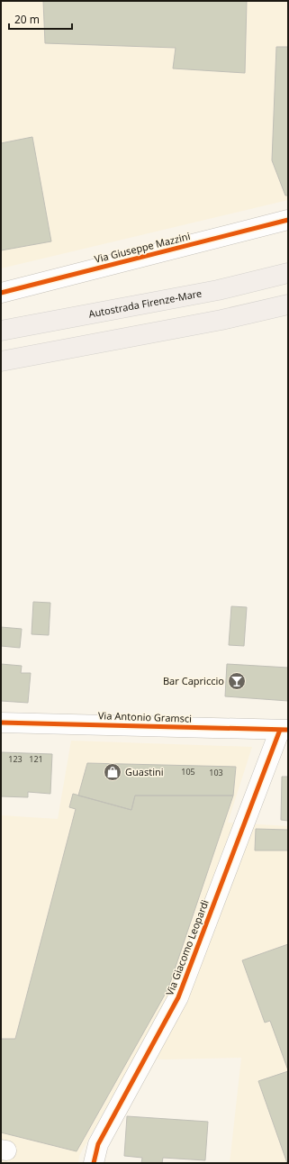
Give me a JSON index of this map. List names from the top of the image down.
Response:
{
  "streets": {
    "highway": ["Autostrada Firenze-Mare"],
    "street": ["Via Giuseppe Mazzini", "Via Antonio Gramsci", "Via Giacomo Leopardi"]
  },
  "crossings": [
    ["Via Antonio Gramsci", "Via Giacomo Leopardi"]
  ],
  "places": {
    "bar": ["Bar Capriccio"],
    "shop": ["Guastini"]
  },
  "house_numbers": [
    "123",
    "121",
    "105",
    "103"
  ],
  "scale_bar": "20 m"
}
